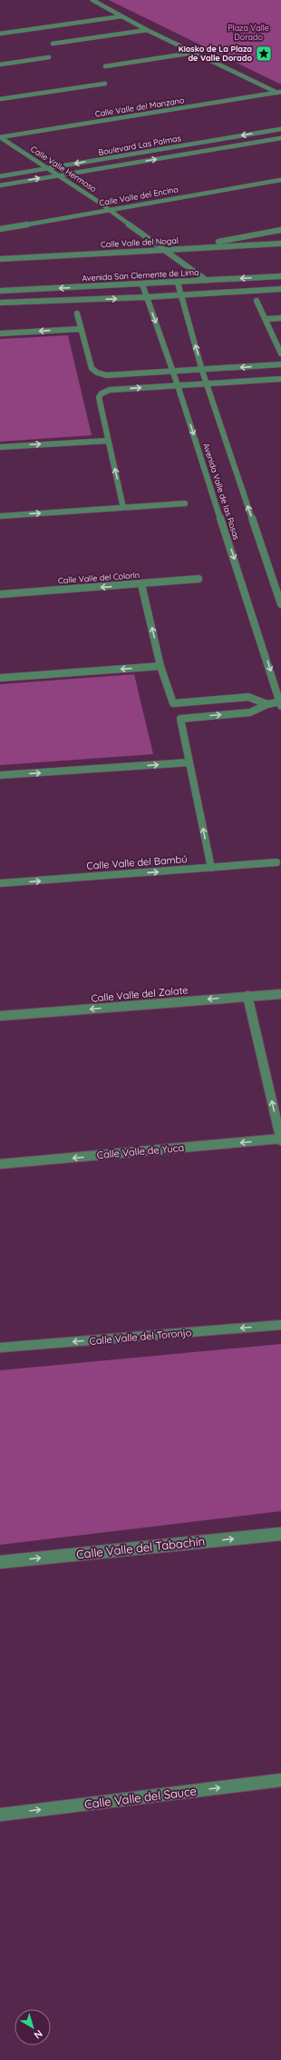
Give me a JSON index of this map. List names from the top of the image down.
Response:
{
  "streets": {
    "street": [
      "Calle Valle del Manzano",
      "Boulevard Las Palmas",
      "Calle Valle Hermoso",
      "Calle Valle del Encino",
      "Calle Valle del Nogal",
      "Avenida San Clemente de Lima",
      "Avenida Valle de las Rosas",
      "Calle Valle del Colorín",
      "Calle Valle del Bambú",
      "Calle Valle del Zalate",
      "Calle Valle de Yuca",
      "Calle Valle del Toronjo",
      "Calle Valle del Tabachín",
      "Calle Valle del Sauce"
    ]
  },
  "crossings": [
    ["Calle Valle del Manzano", "Calle Valle Hermoso"],
    ["Boulevard Las Palmas", "Calle Valle Hermoso"],
    ["Calle Valle Hermoso", "Calle Valle del Encino"],
    ["Calle Valle Hermoso", "Calle Valle del Nogal"],
    ["Calle Valle Hermoso", "Avenida San Clemente de Lima"],
    ["Avenida San Clemente de Lima", "Avenida Valle de las Rosas"]
  ],
  "one_way": [
    "Calle Valle del Bambú",
    "Calle Valle del Zalate",
    "Calle Valle de Yuca",
    "Calle Valle del Toronjo",
    "Calle Valle del Tabachín",
    "Calle Valle del Sauce"
  ],
  "parks": ["Plaza Valle Dorado"],
  "places": {
    "place": ["Kiosko de La Plaza de Valle Dorado"]
  },
  "north": "bottom right"
}
